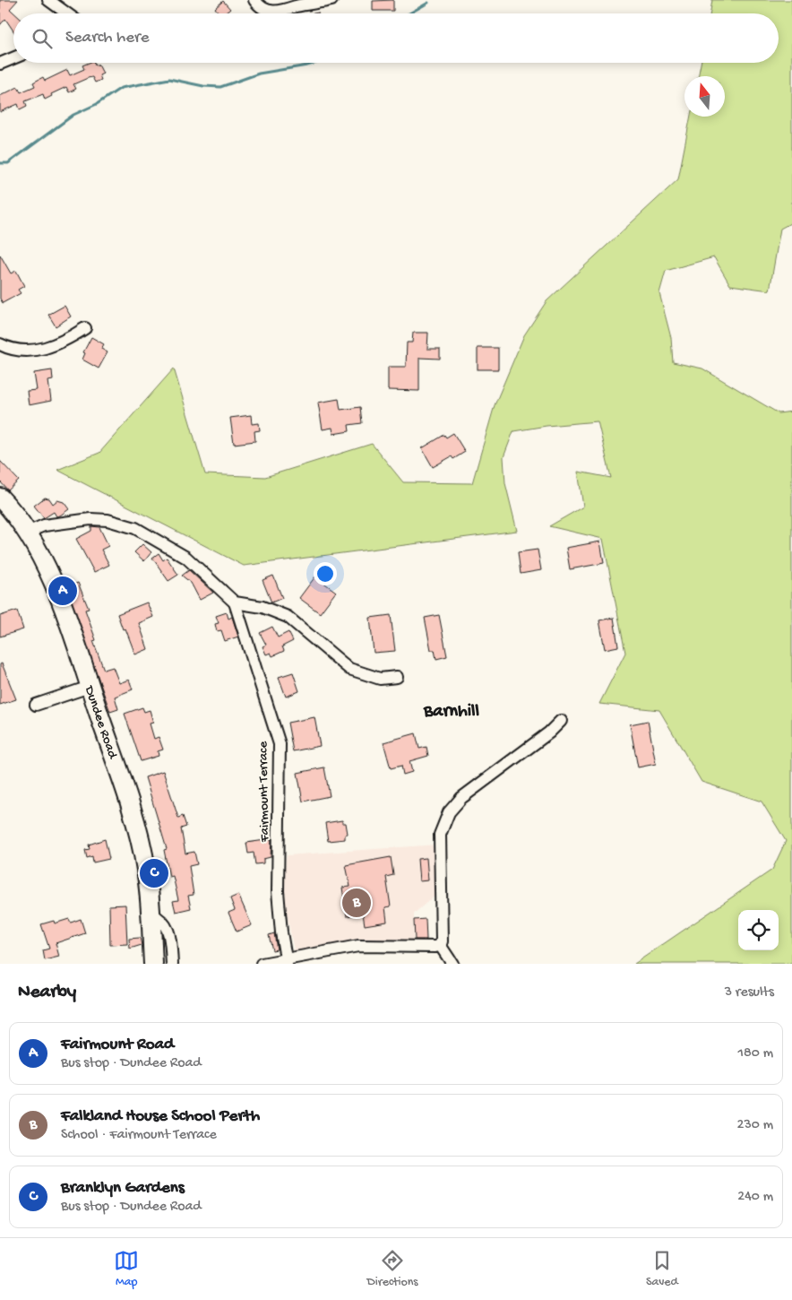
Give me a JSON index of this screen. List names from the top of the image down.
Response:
{
  "streets": {
    "main road": ["Dundee Road"],
    "street": ["Fairmount Terrace"]
  },
  "districts": ["Barnhill"],
  "north": "top",
  "page": {
    "search": "Search here",
    "pins": ["A", "C", "B"],
    "heading": ["Nearby", "3 results"],
    "list": [
      {
        "mark": "A",
        "name": "Fairmount Road",
        "note": "Bus stop · Dundee Road",
        "value": "180 m"
      },
      {
        "mark": "B",
        "name": "Falkland House School Perth",
        "note": "School · Fairmount Terrace",
        "value": "230 m"
      },
      {
        "mark": "C",
        "name": "Branklyn Gardens",
        "note": "Bus stop · Dundee Road",
        "value": "240 m"
      }
    ],
    "nav": ["Map", "Directions", "Saved"]
  }
}
